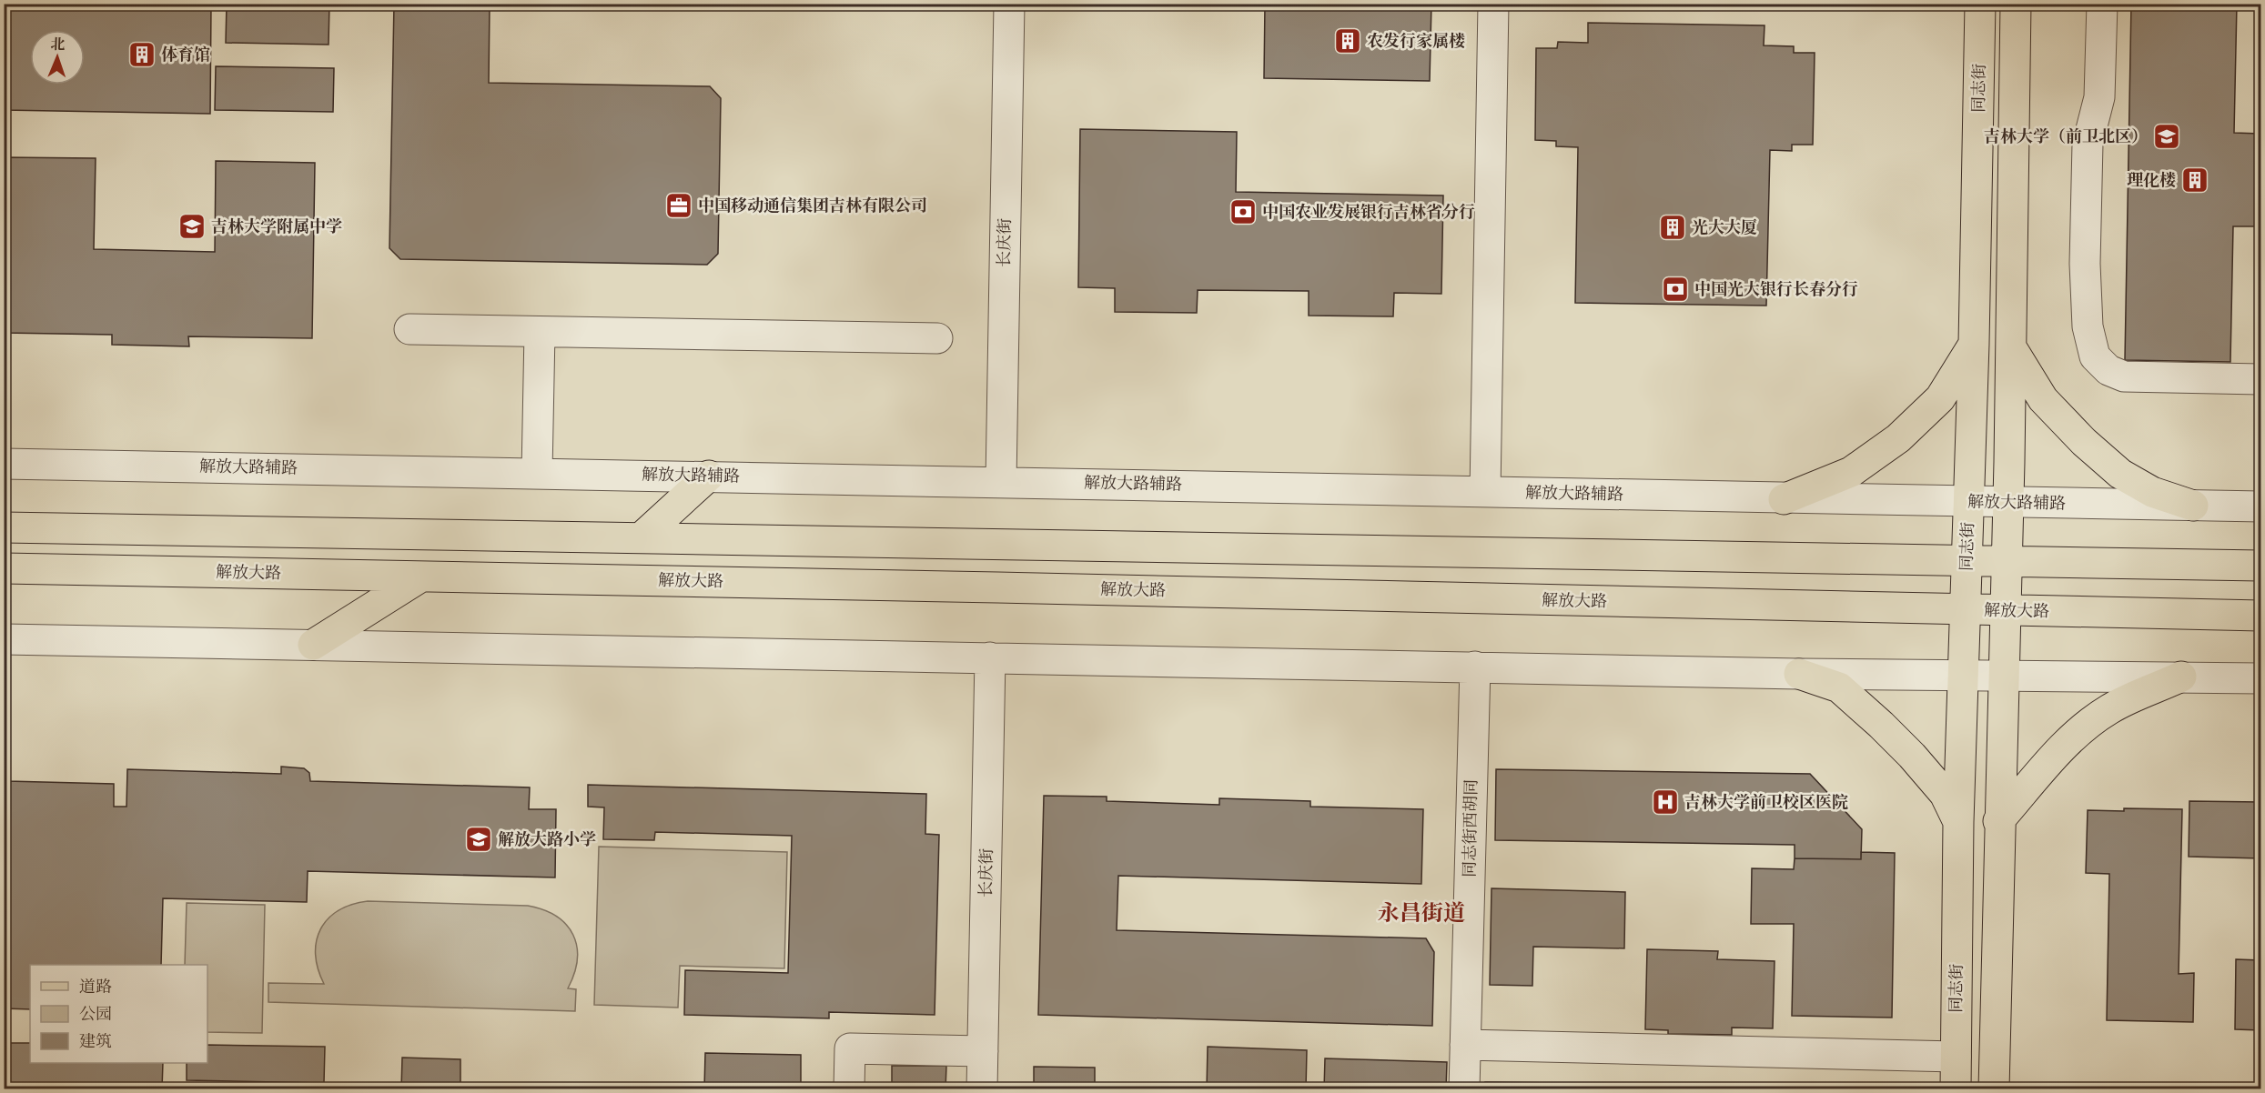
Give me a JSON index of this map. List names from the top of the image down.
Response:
{
  "streets": {
    "main road": ["同志街", "解放大路"],
    "street": ["长庆街", "解放大路辅路", "同志街西胡同"]
  },
  "crossings": [
    ["同志街", "解放大路辅路"],
    ["同志街", "解放大路"],
    ["长庆街", "解放大路辅路"]
  ],
  "districts": ["永昌街道"],
  "places": {
    "building": [
      "农发行家属楼",
      "体育馆",
      "理化楼",
      "光大大厦"
    ],
    "school or university": ["吉林大学（前卫北区）", "吉林大学附属中学", "解放大路小学"],
    "office": ["中国移动通信集团吉林有限公司"],
    "bank": ["中国农业发展银行吉林省分行", "中国光大银行长春分行"],
    "hospital": ["吉林大学前卫校区医院"]
  },
  "legend": ["道路", "公园", "建筑"],
  "north": "top"
}
